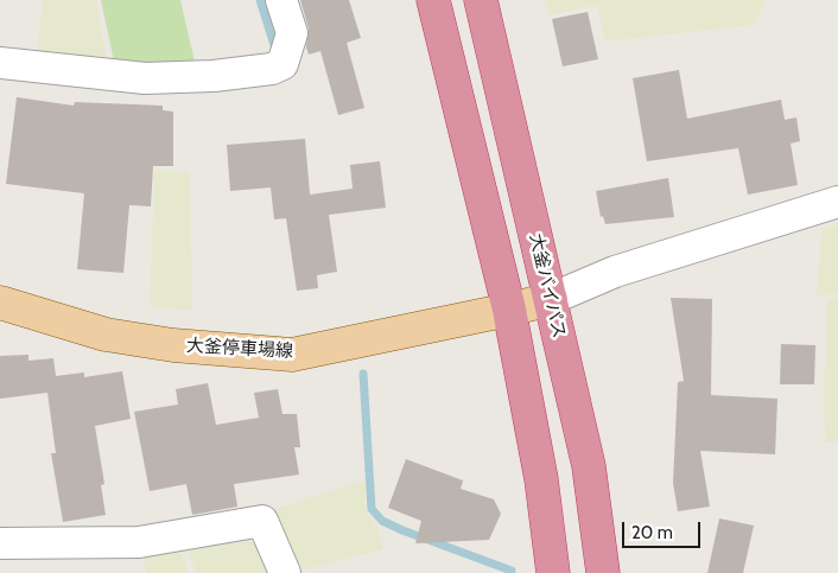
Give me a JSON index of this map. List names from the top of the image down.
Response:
{
  "streets": {
    "highway": ["大釜バイパス"],
    "main road": ["大釜停車場線"]
  },
  "crossings": [
    ["大釜バイパス", "大釜停車場線"]
  ],
  "scale_bar": "20 m"
}
